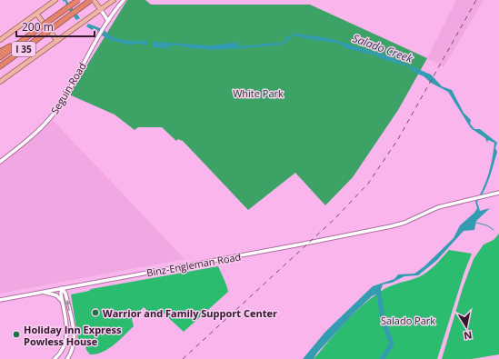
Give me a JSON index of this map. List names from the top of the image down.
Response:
{
  "streets": {
    "highway": ["I 35"],
    "street": ["Seguin Road", "Binz-Engleman Road"]
  },
  "water": ["Salado Creek"],
  "parks": ["White Park", "Salado Park"],
  "places": ["Warrior and Family Support Center", "Holiday Inn Express Powless House"],
  "scale_bar": "200 m",
  "north": "bottom"
}
